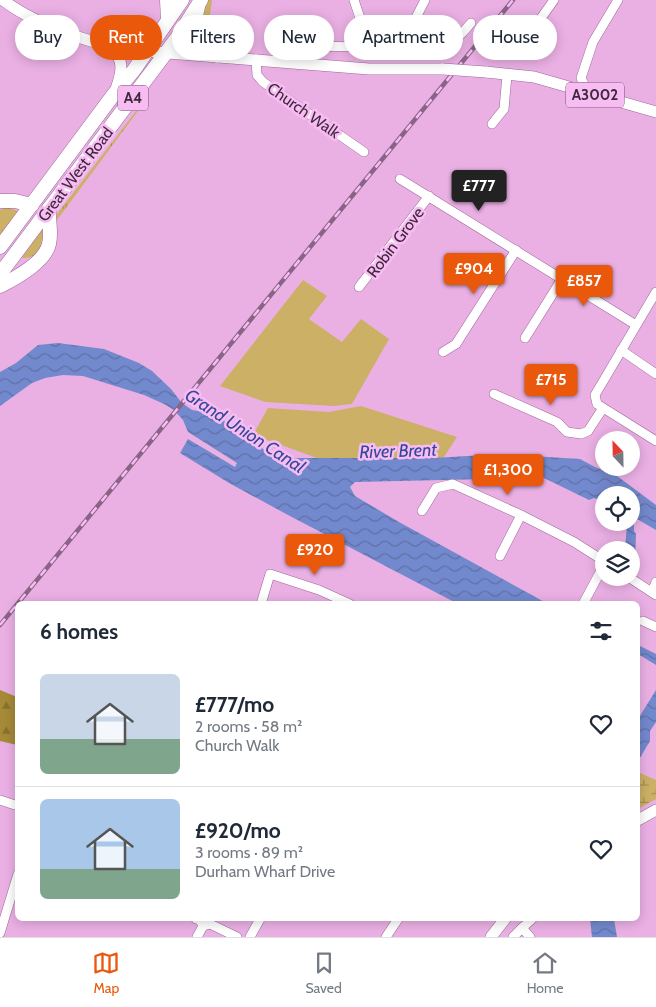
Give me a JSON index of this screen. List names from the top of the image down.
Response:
{
  "streets": {
    "highway": ["A4", "Great West Road"],
    "main road": ["A3002"],
    "street": ["Church Walk", "Robin Grove"]
  },
  "crossings": [
    ["A3002", "Church Walk"],
    ["A3002", "Great West Road"]
  ],
  "water": ["Grand Union Canal", "River Brent"],
  "north": "top",
  "page": {
    "chip": [
      "Buy",
      "Rent",
      "Filters",
      "New",
      "Apartment",
      "House"
    ],
    "price": [
      "£777",
      "£904",
      "£857",
      "£715",
      "£1,300",
      "£920"
    ],
    "heading": "6 homes",
    "list": [
      {
        "name": "£777/mo",
        "note": "2 rooms · 58 m² · Church Walk"
      },
      {
        "name": "£920/mo",
        "note": "3 rooms · 89 m² · Durham Wharf Drive"
      }
    ],
    "tabs": ["Map", "Saved", "Home"]
  }
}
